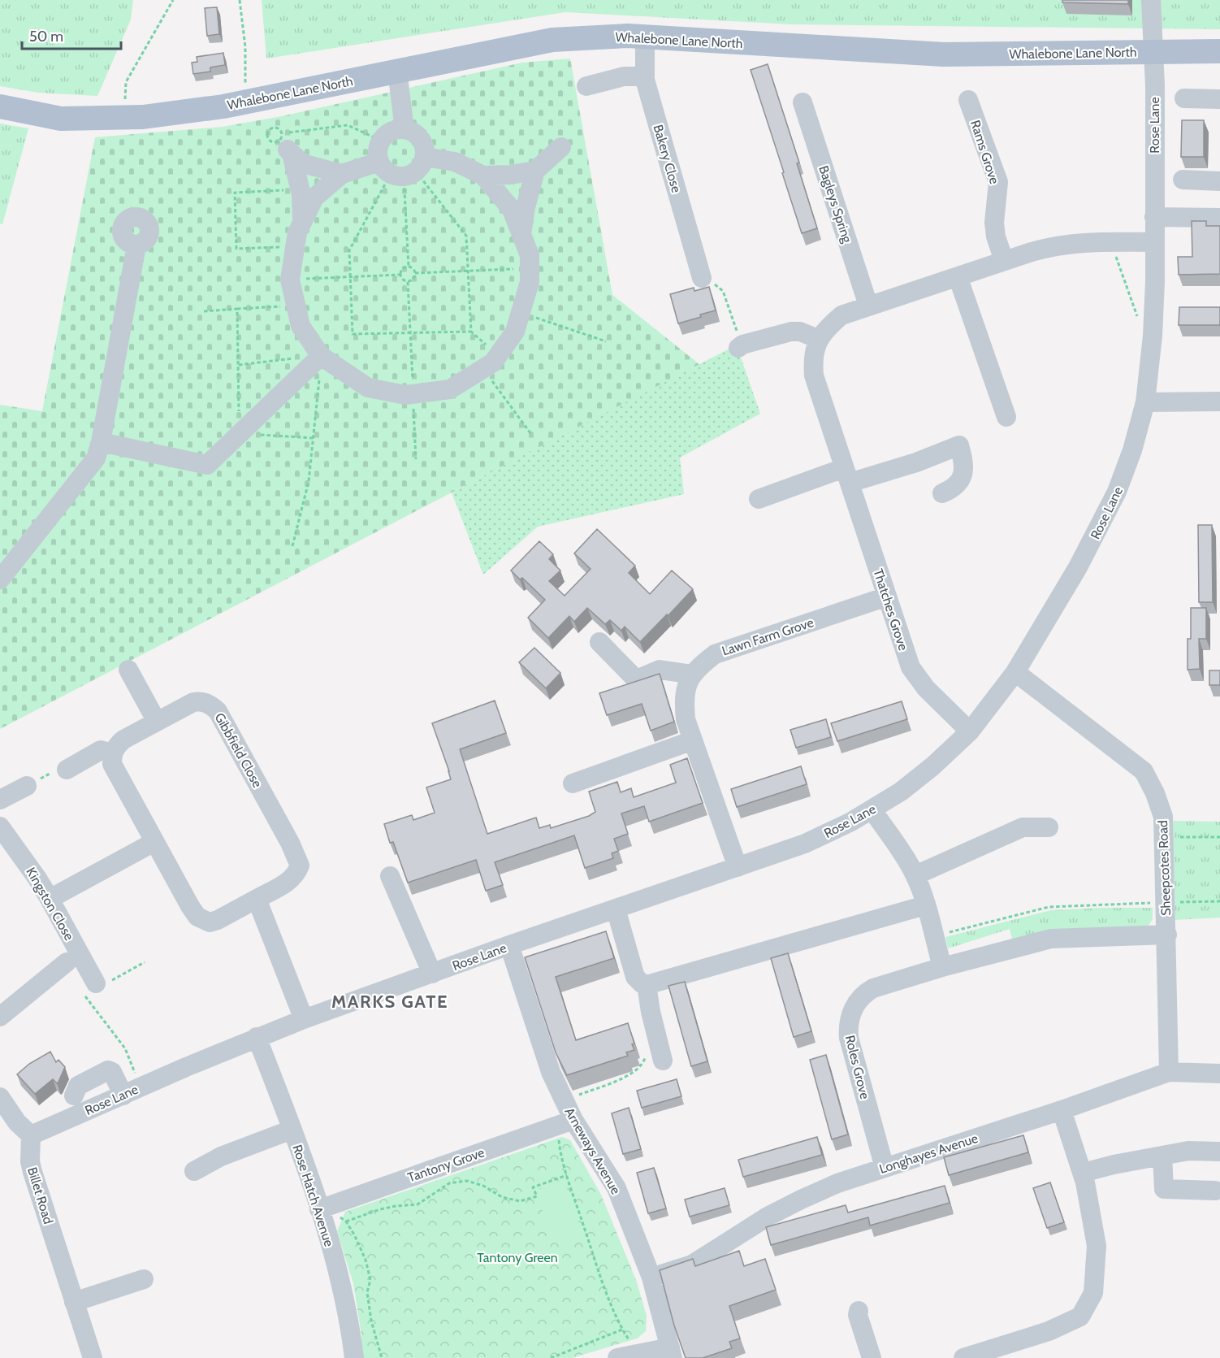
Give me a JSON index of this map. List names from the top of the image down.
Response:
{
  "streets": {
    "main road": ["Whalebone Lane North"],
    "street": [
      "Rose Lane",
      "Rams Grove",
      "Bakery Close",
      "Bagleys Spring",
      "Thatches Grove",
      "Lawn Farm Grove",
      "Gibbfield Close",
      "Sheepcotes Road",
      "Kingston Close",
      "Roles Grove",
      "Arneways Avenue",
      "Longhayes Avenue",
      "Tantony Grove",
      "Billet Road",
      "Rose Hatch Avenue"
    ]
  },
  "crossings": [
    ["Whalebone Lane North", "Rose Lane"],
    ["Whalebone Lane North", "Bakery Close"],
    ["Rose Lane", "Thatches Grove"],
    ["Rose Lane", "Lawn Farm Grove"],
    ["Rose Lane", "Sheepcotes Road"],
    ["Rose Lane", "Arneways Avenue"],
    ["Rose Lane", "Billet Road"],
    ["Rose Lane", "Rose Hatch Avenue"],
    ["Thatches Grove", "Lawn Farm Grove"],
    ["Sheepcotes Road", "Roles Grove"],
    ["Sheepcotes Road", "Longhayes Avenue"],
    ["Roles Grove", "Longhayes Avenue"],
    ["Arneways Avenue", "Longhayes Avenue"],
    ["Arneways Avenue", "Tantony Grove"],
    ["Tantony Grove", "Rose Hatch Avenue"]
  ],
  "districts": ["MARKS GATE"],
  "parks": ["Tantony Green"],
  "scale_bar": "50 m"
}
